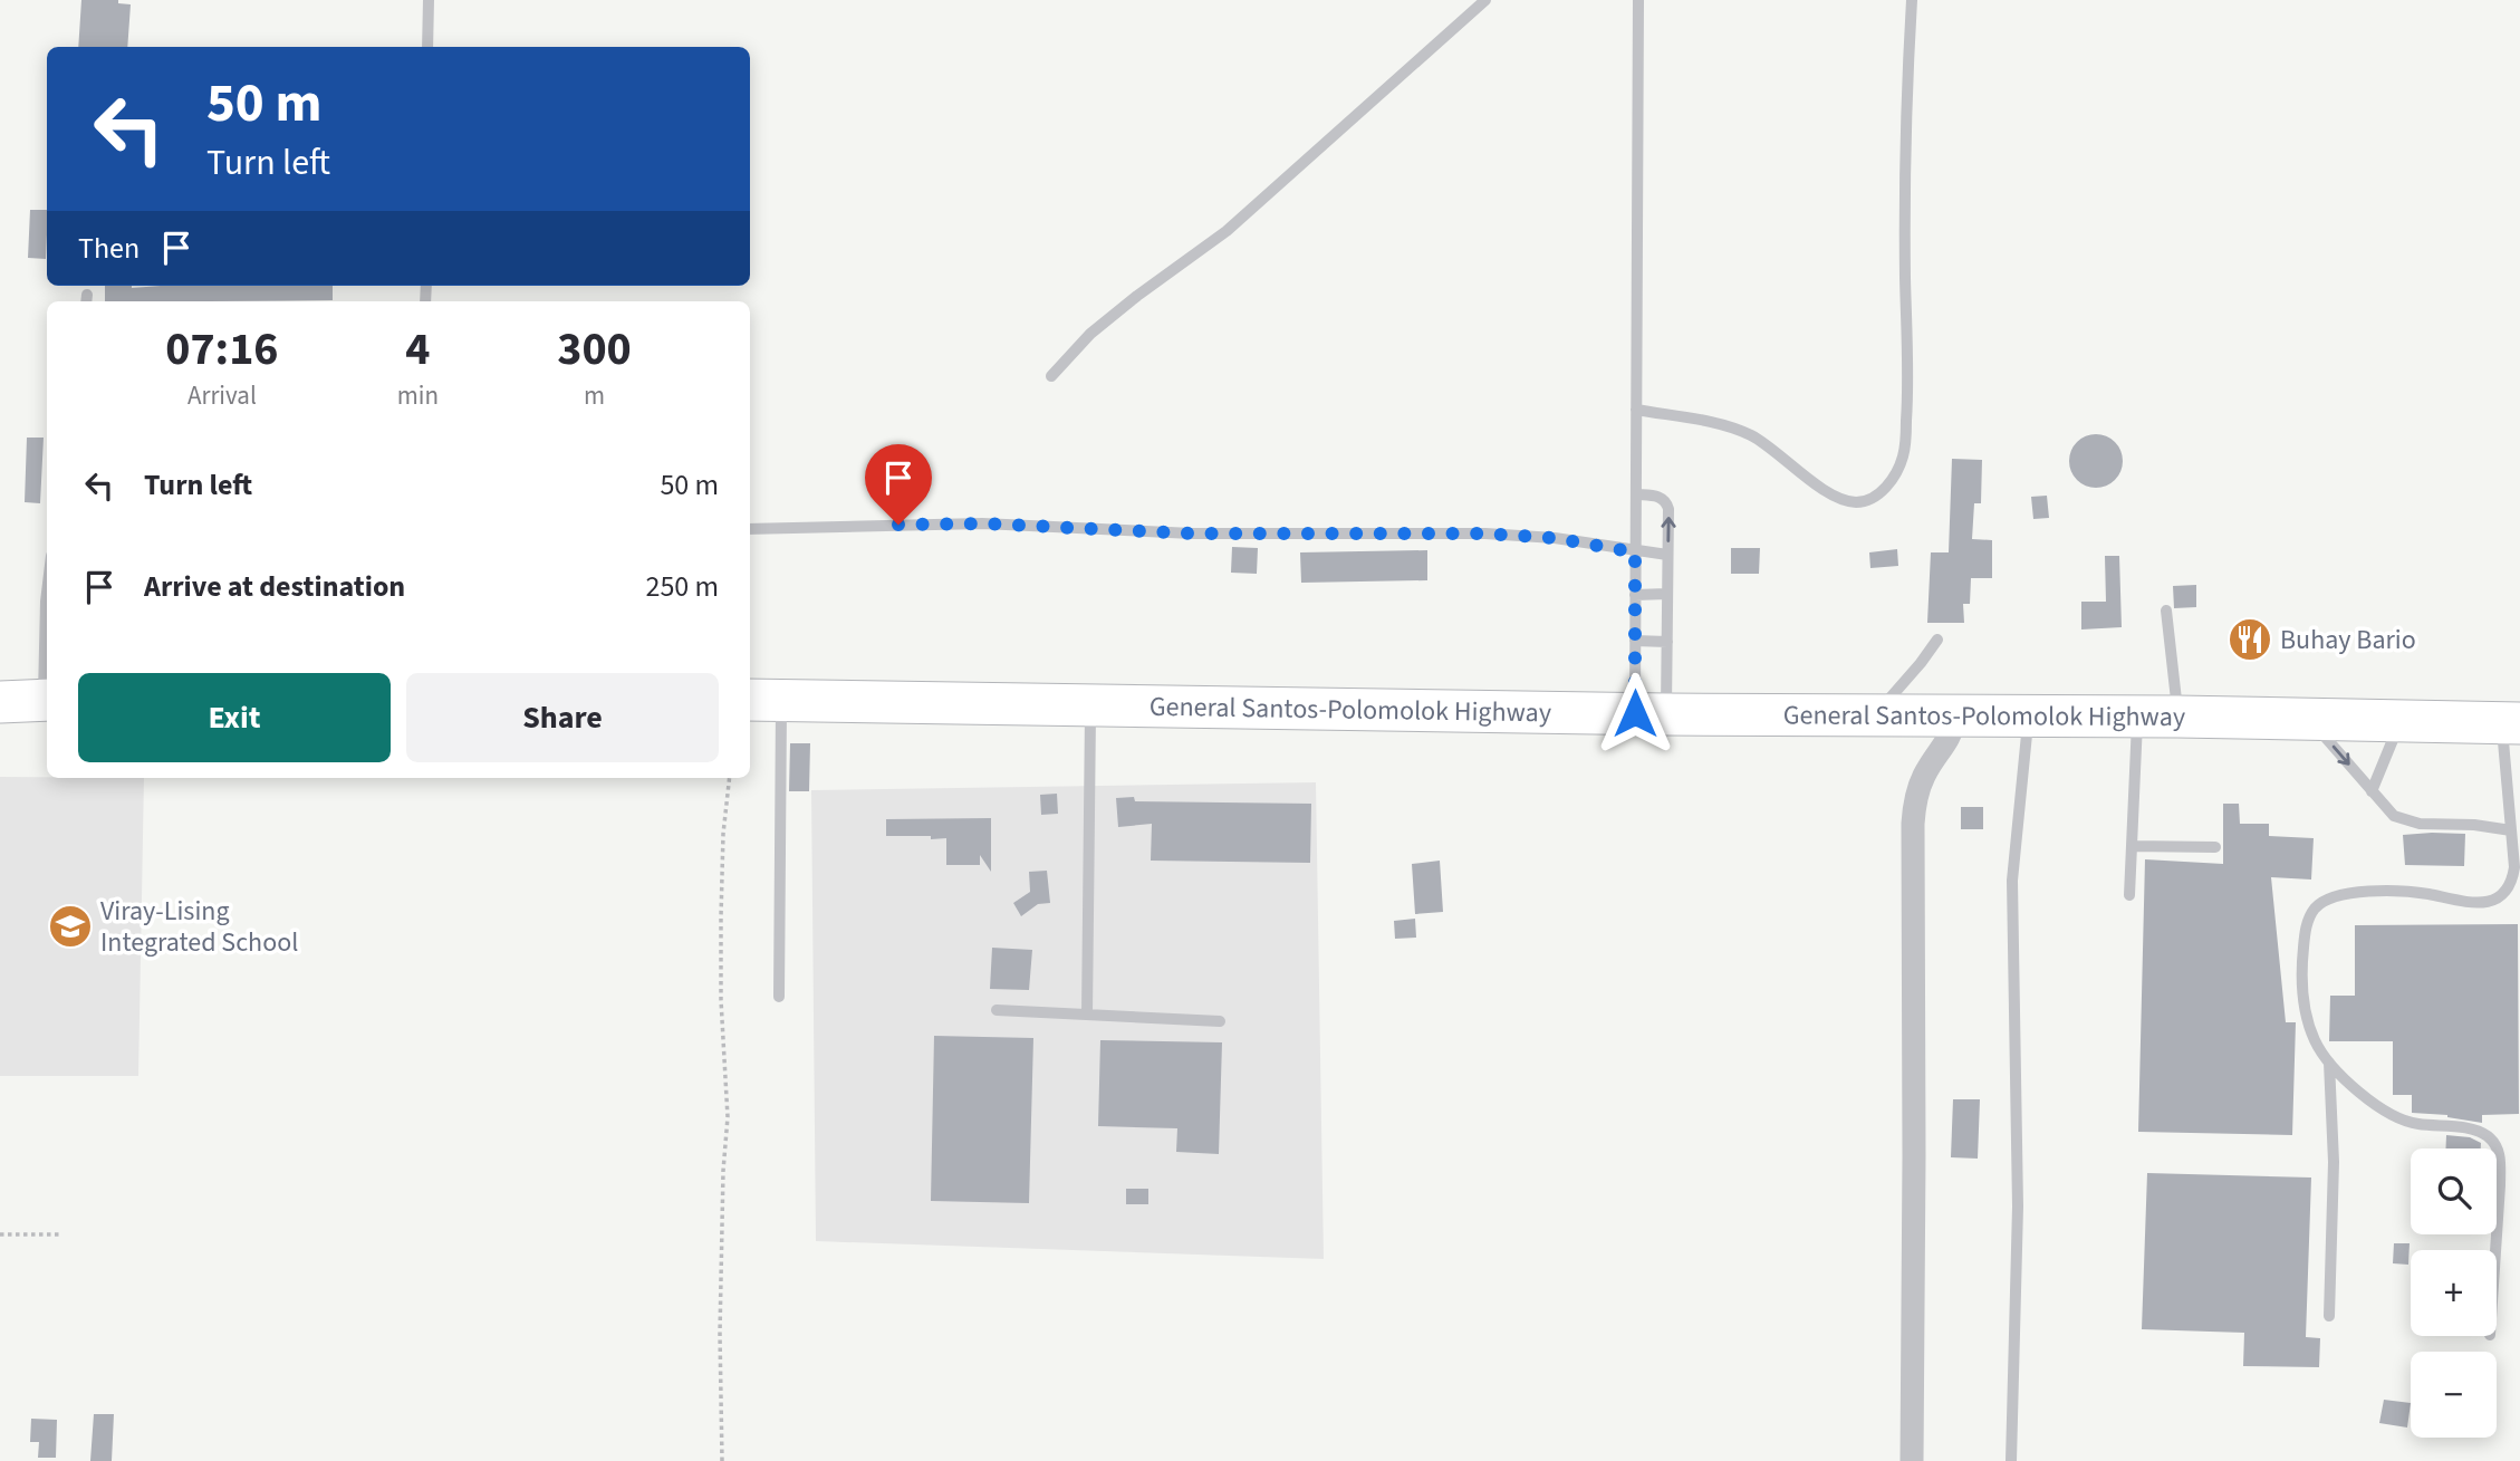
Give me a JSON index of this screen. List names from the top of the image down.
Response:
{
  "streets": {
    "highway": ["General Santos-Polomolok Highway"]
  },
  "places": {
    "restaurant": ["Buhay Bario"],
    "school or university": ["Viray-Lising Integrated School"]
  },
  "page": {
    "turn": ["50 m", "Turn left"],
    "then": "Then",
    "eta": [
      "07:16",
      "Arrival",
      "4",
      "min",
      "300",
      "m"
    ],
    "list": [
      {
        "name": "Turn left",
        "value": "50 m"
      },
      {
        "name": "Arrive at destination",
        "value": "250 m"
      }
    ],
    "buttons": ["Exit", "Share"],
    "map_buttons": ["+", "−"]
  }
}
